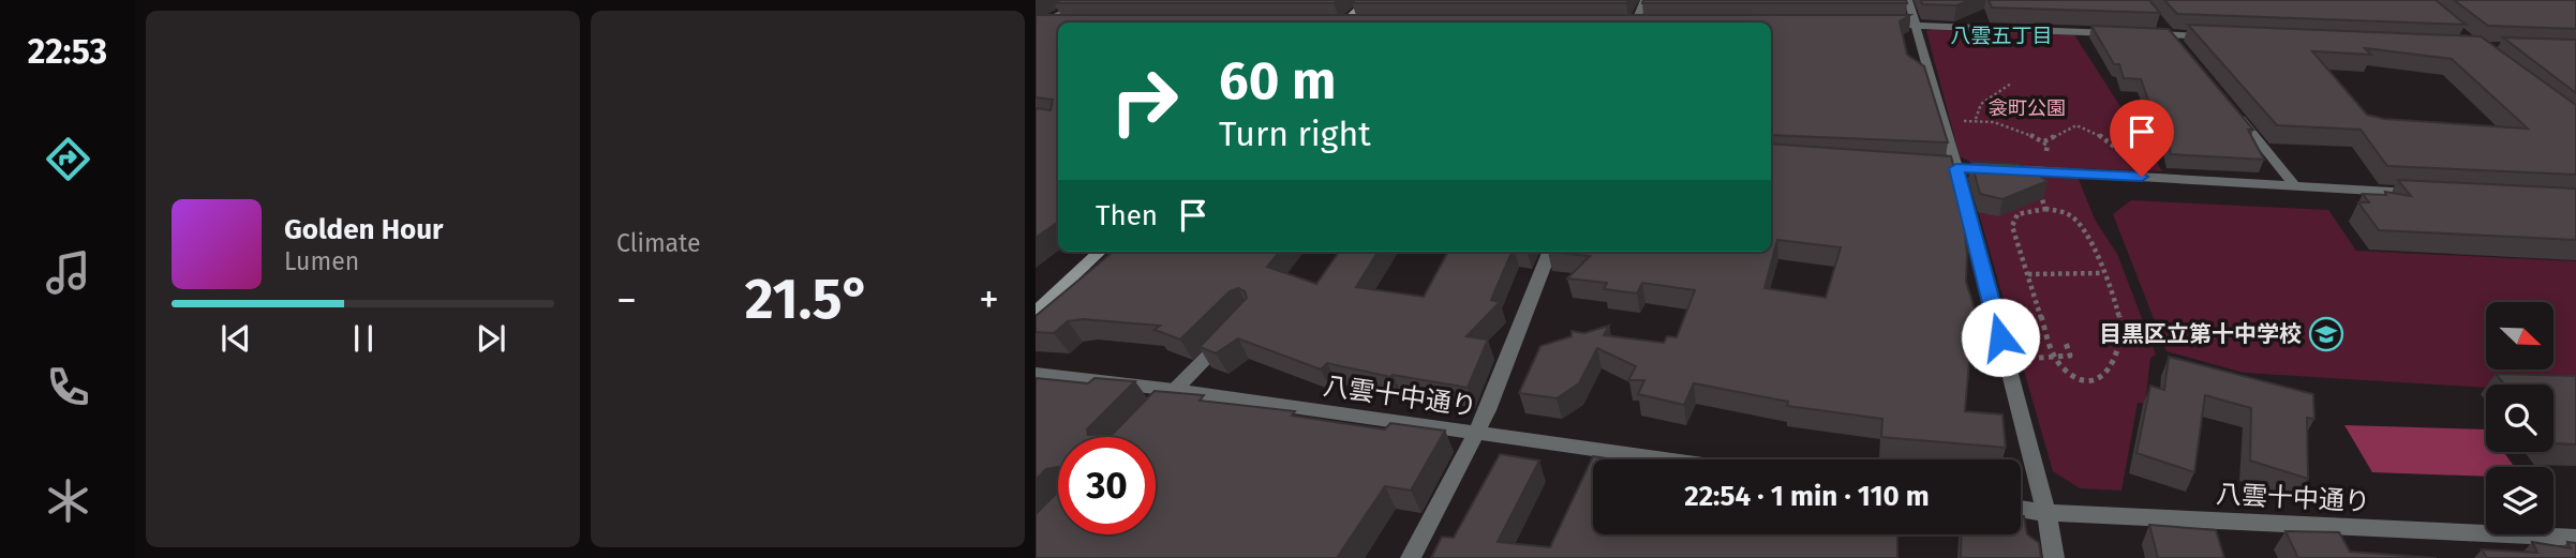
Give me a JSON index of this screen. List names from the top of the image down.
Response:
{
  "streets": {
    "street": ["八雲十中通り"]
  },
  "districts": ["八雲五丁目"],
  "parks": ["衾町公園"],
  "places": {
    "school or university": ["目黒区立第十中学校"]
  },
  "north": "bottom right",
  "page": {
    "tabs": "22:53",
    "tile": "Climate",
    "turn": ["60 m", "Turn right"],
    "then": "Then",
    "song": ["Golden Hour", "Lumen"],
    "heat": ["−", "21.5°", "+"],
    "limit": "30",
    "trip": "22:54 · 1 min · 110 m"
  }
}
